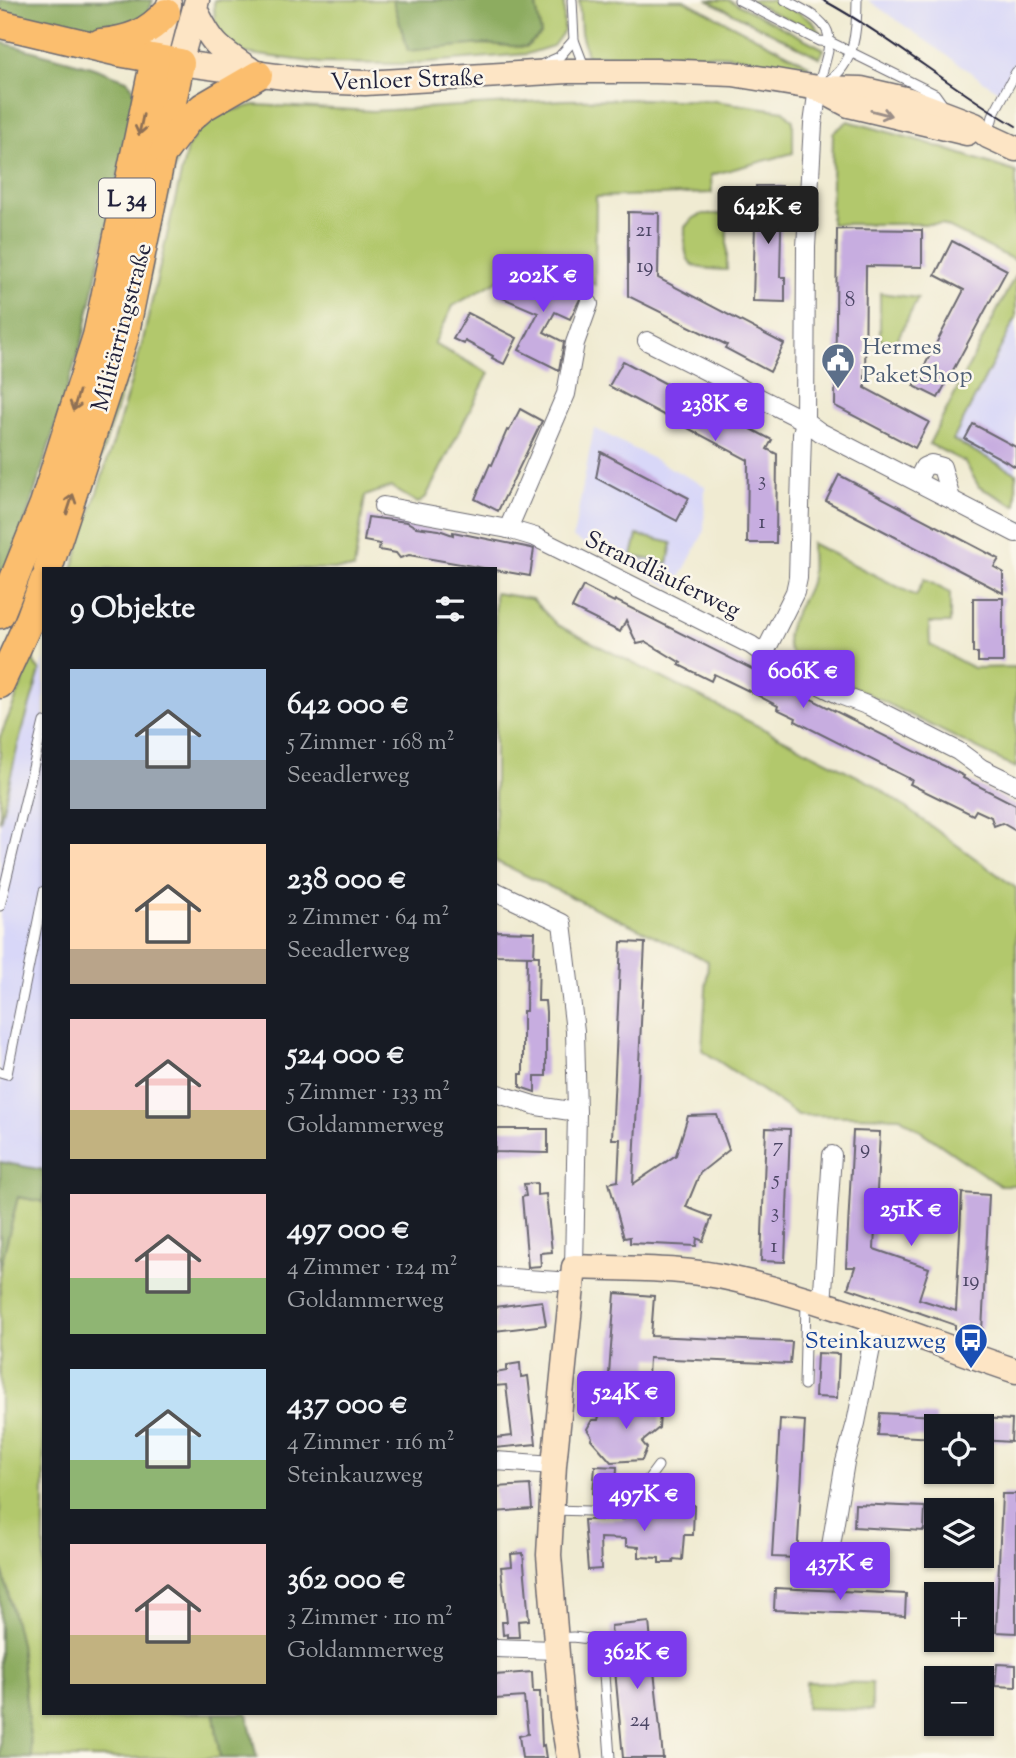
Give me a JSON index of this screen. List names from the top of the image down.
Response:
{
  "streets": {
    "main road": ["Venloer Straße", "L 34", "Militärringstraße"],
    "street": ["Strandläuferweg"]
  },
  "crossings": [
    ["Venloer Straße", "L 34"],
    ["Venloer Straße", "Militärringstraße"],
    ["L 34", "Militärringstraße"]
  ],
  "places": {
    "public building": ["Hermes PaketShop"],
    "bus stop": ["Steinkauzweg"]
  },
  "house_numbers": [
    "21",
    "19",
    "8",
    "3",
    "1",
    "7",
    "9",
    "5",
    "3",
    "1",
    "19",
    "24"
  ],
  "page": {
    "price": [
      "642K €",
      "202K €",
      "238K €",
      "606K €",
      "251K €",
      "524K €",
      "497K €",
      "437K €",
      "362K €"
    ],
    "heading": "9 Objekte",
    "list": [
      {
        "name": "642 000 €",
        "note": "5 Zimmer · 168 m² · Seeadlerweg"
      },
      {
        "name": "238 000 €",
        "note": "2 Zimmer · 64 m² · Seeadlerweg"
      },
      {
        "name": "524 000 €",
        "note": "5 Zimmer · 133 m² · Goldammerweg"
      },
      {
        "name": "497 000 €",
        "note": "4 Zimmer · 124 m² · Goldammerweg"
      },
      {
        "name": "437 000 €",
        "note": "4 Zimmer · 116 m² · Steinkauzweg"
      },
      {
        "name": "362 000 €",
        "note": "3 Zimmer · 110 m² · Goldammerweg"
      }
    ],
    "map_buttons": ["+", "−"]
  }
}
